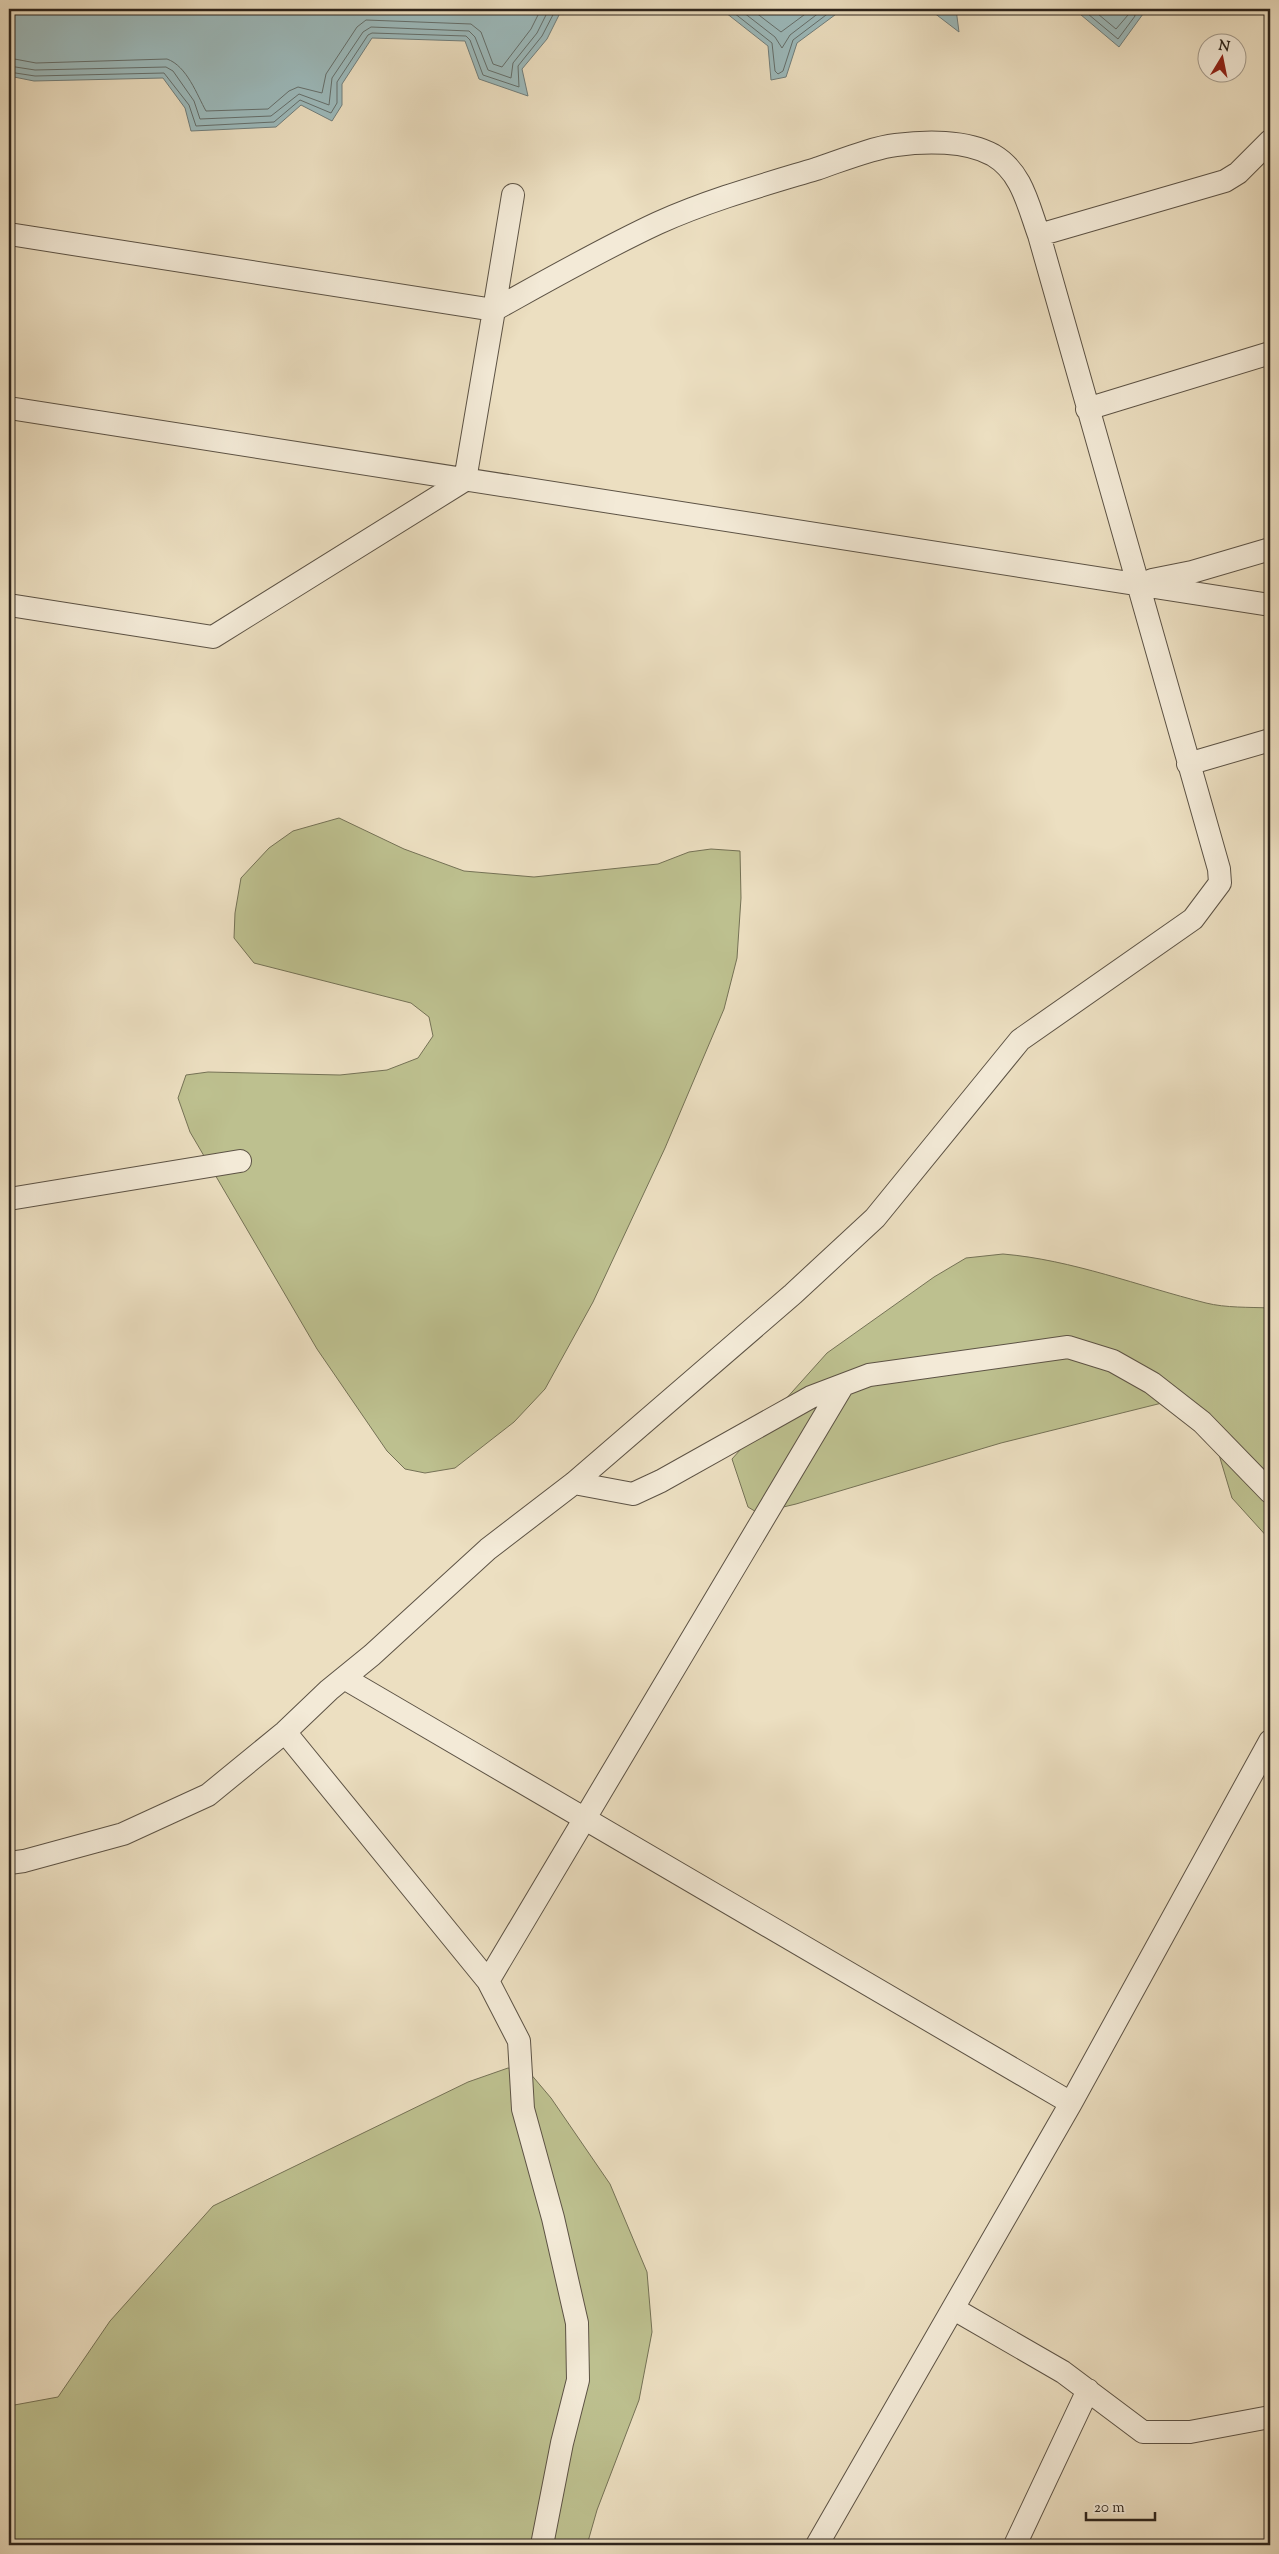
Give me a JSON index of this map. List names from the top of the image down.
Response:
{
  "scale_bar": "20 m",
  "north": "top"
}
